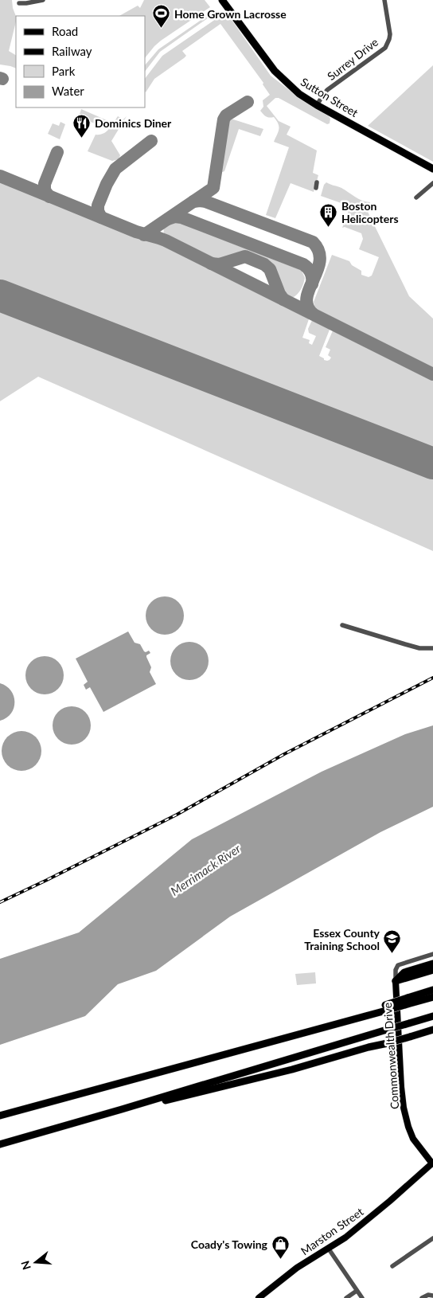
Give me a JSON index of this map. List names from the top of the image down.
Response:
{
  "streets": {
    "highway": ["Sutton Street"],
    "main road": ["Commonwealth Drive", "Marston Street"],
    "street": ["Surrey Drive"]
  },
  "crossings": [
    ["Surrey Drive", "Sutton Street"],
    ["Commonwealth Drive", "Marston Street"]
  ],
  "water": ["Merrimack River"],
  "places": {
    "sports": ["Home Grown Lacrosse"],
    "restaurant": ["Dominics Diner"],
    "building": ["Boston Helicopters"],
    "school or university": ["Essex County Training School"],
    "shop": ["Coady's Towing"]
  },
  "legend": [
    "Road",
    "Railway",
    "Park",
    "Water"
  ],
  "north": "left"
}
